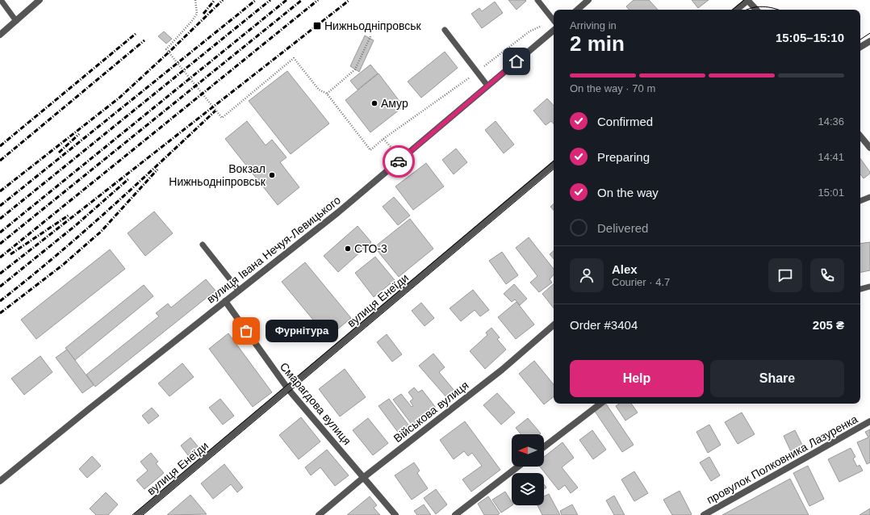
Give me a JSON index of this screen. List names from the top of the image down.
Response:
{
  "streets": {
    "street": [
      "вулиця Івана Нечуя-Левицького",
      "вулиця Енеїди",
      "Смарагдова вулиця",
      "Військова вулиця",
      "провулок Полковника Лазуренка"
    ]
  },
  "crossings": [
    ["вулиця Івана Нечуя-Левицького", "Смарагдова вулиця"],
    ["вулиця Енеїди", "Смарагдова вулиця"],
    ["Смарагдова вулиця", "Військова вулиця"]
  ],
  "places": {
    "transit": ["Нижньодніпровськ"],
    "other": [
      "Амур",
      "Вокзал Нижньодніпровськ",
      "СТО-3",
      "Фурнітура"
    ]
  },
  "north": "left",
  "page": {
    "heading": ["2 min", "Arriving in", "15:05–15:10"],
    "panel": [
      "Alex",
      "Courier · 4.7",
      "Order #3404",
      "205 ₴"
    ],
    "bar": "On the way · 70 m",
    "list": [
      ["Confirmed", "14:36"],
      ["Preparing", "14:41"],
      ["On the way", "15:01"],
      "Delivered"
    ],
    "bubble": "Фурнітура",
    "buttons": ["Help", "Share"]
  }
}
